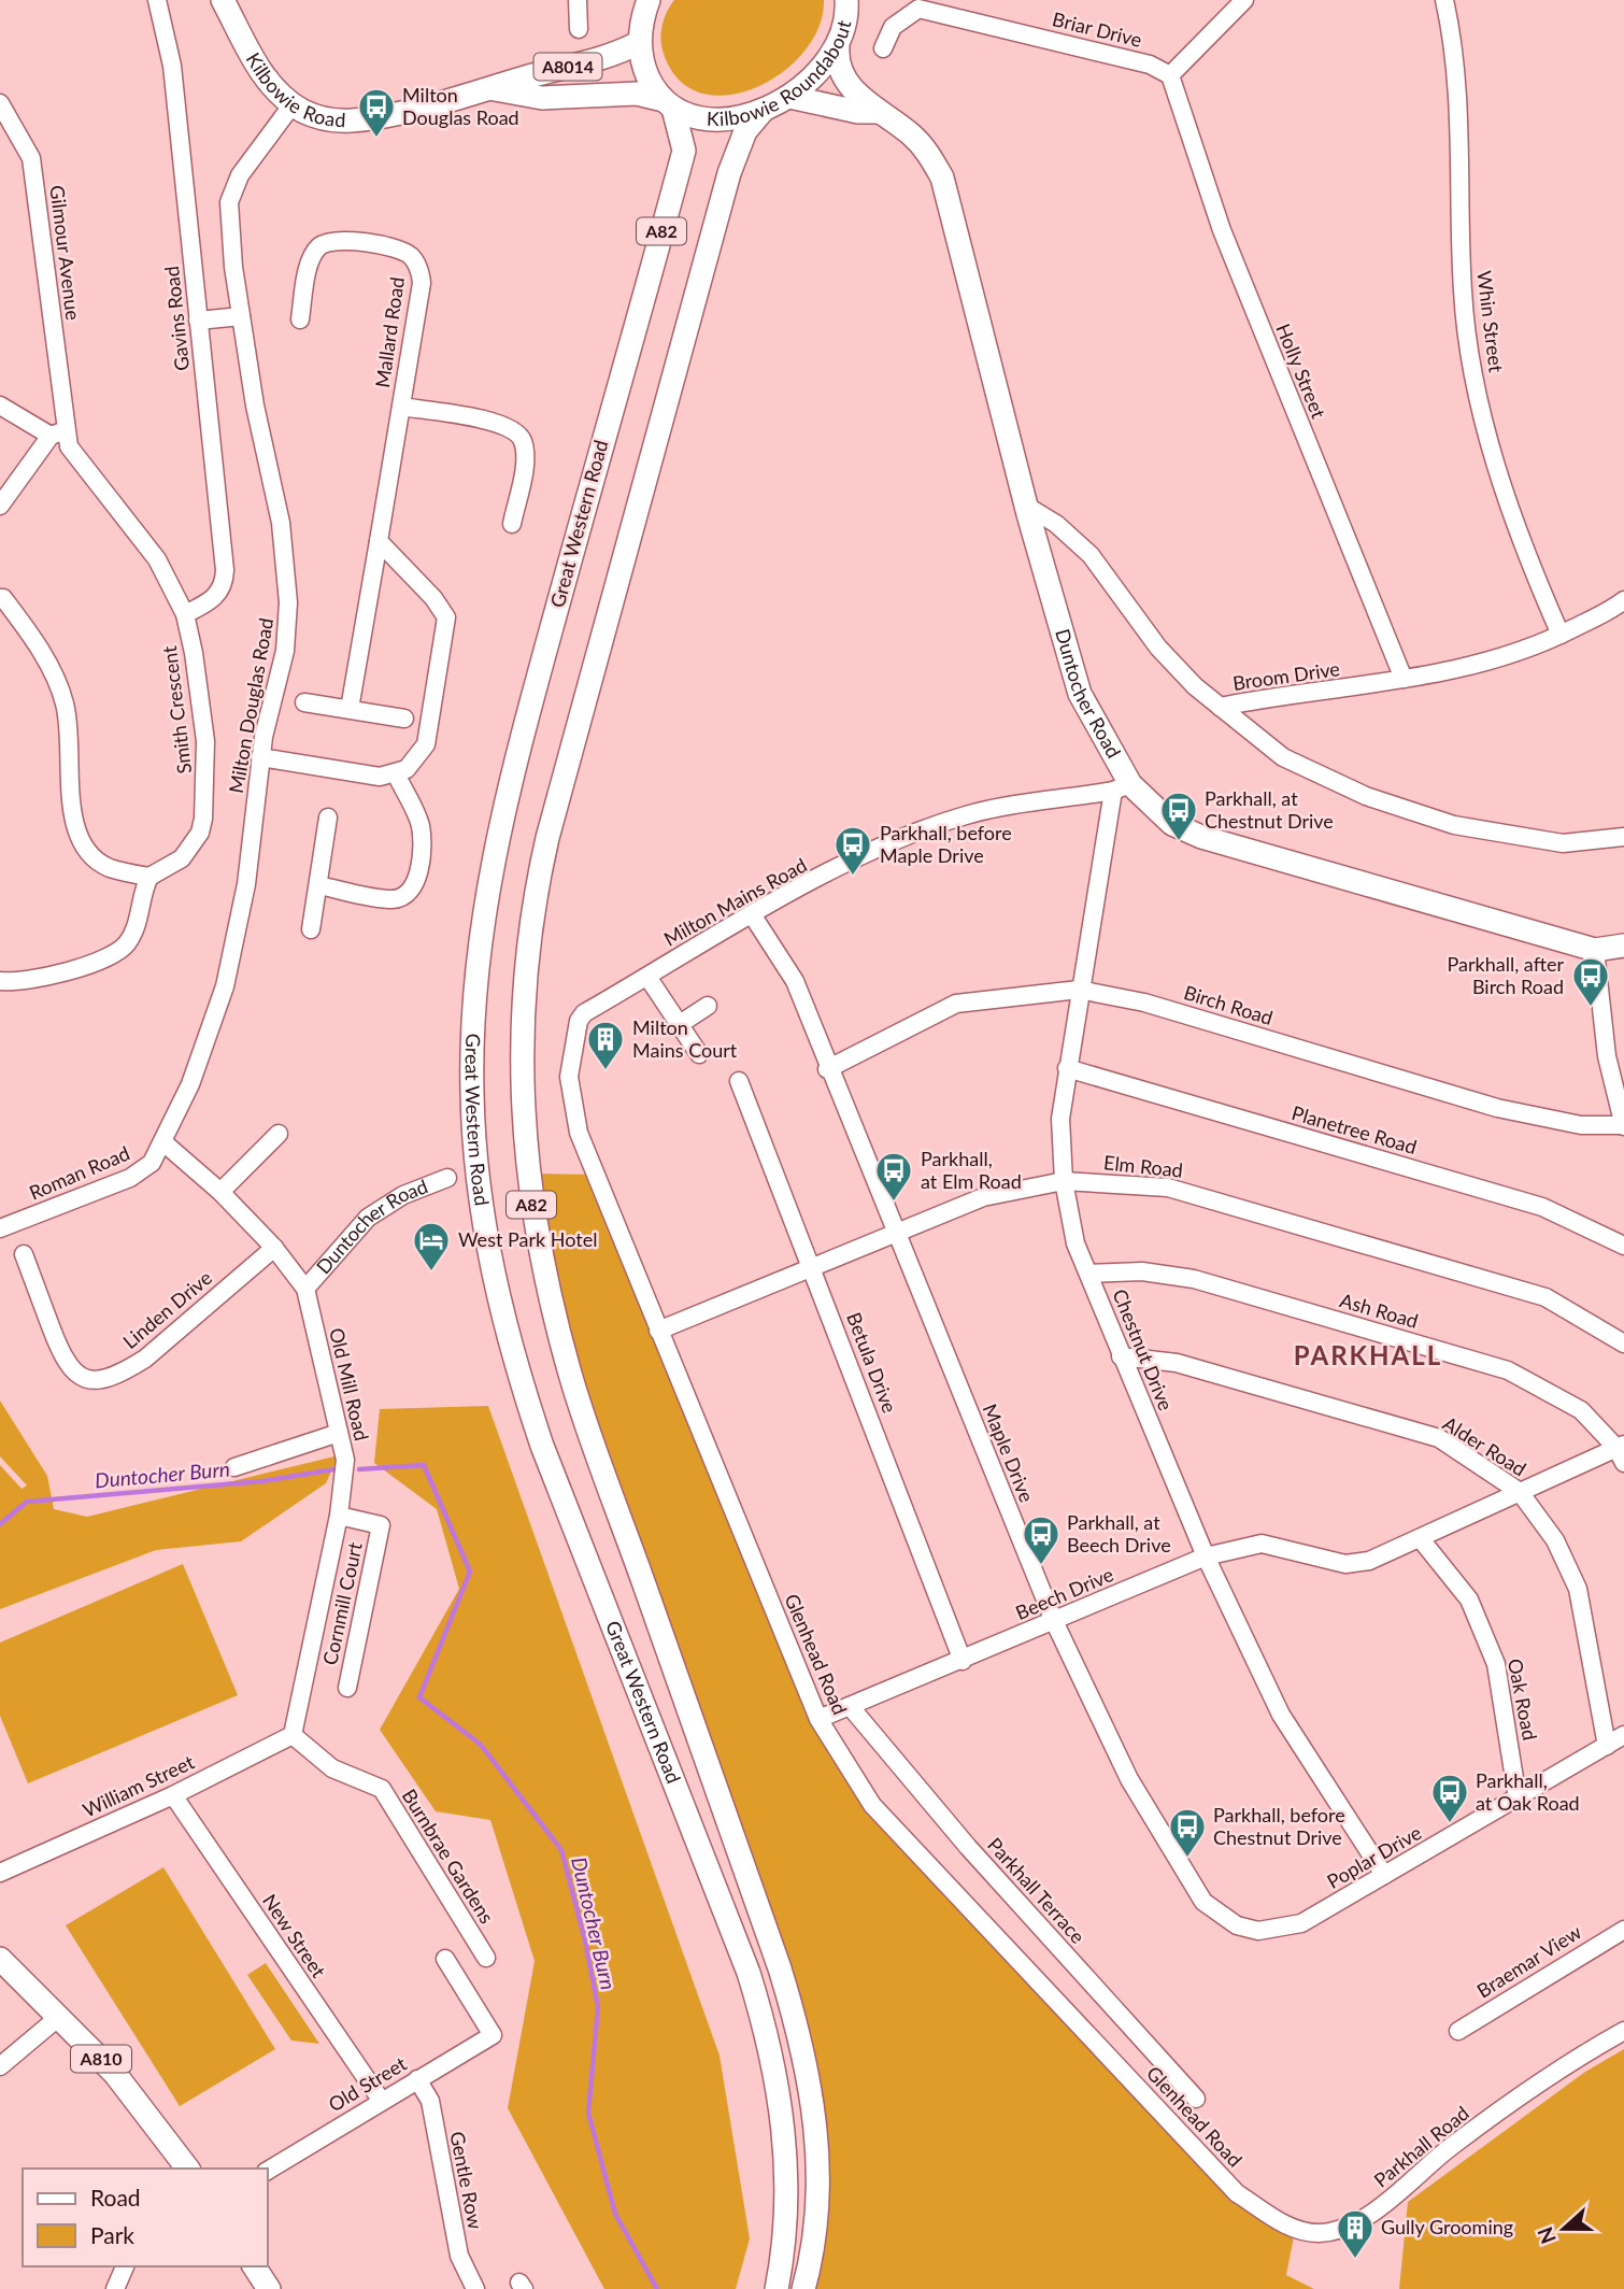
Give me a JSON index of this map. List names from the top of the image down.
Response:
{
  "streets": {
    "main road": [
      "Kilbowie Roundabout",
      "A8014",
      "Kilbowie Road",
      "A82",
      "Great Western Road",
      "Duntocher Road",
      "A810"
    ],
    "street": [
      "Briar Drive",
      "Gilmour Avenue",
      "Gavins Road",
      "Whin Street",
      "Mallard Road",
      "Holly Street",
      "Broom Drive",
      "Milton Douglas Road",
      "Smith Crescent",
      "Milton Mains Road",
      "Birch Road",
      "Planetree Road",
      "Elm Road",
      "Roman Road",
      "Linden Drive",
      "Ash Road",
      "Chestnut Drive",
      "Betula Drive",
      "Old Mill Road",
      "Alder Road",
      "Maple Drive",
      "Beech Drive",
      "Cornmill Court",
      "Glenhead Road",
      "Oak Road",
      "William Street",
      "Burnbrae Gardens",
      "Poplar Drive",
      "Parkhall Terrace",
      "New Street",
      "Braemar View",
      "Old Street",
      "Parkhall Road",
      "Gentle Row"
    ]
  },
  "crossings": [
    ["Briar Drive", "Holly Street"],
    ["Kilbowie Roundabout", "Kilbowie Road"],
    ["Kilbowie Roundabout", "A82"],
    ["Kilbowie Roundabout", "Great Western Road"],
    ["Kilbowie Roundabout", "Duntocher Road"],
    ["Kilbowie Road", "A82"],
    ["Kilbowie Road", "Great Western Road"],
    ["Kilbowie Road", "Milton Douglas Road"],
    ["A82", "Great Western Road"],
    ["Gilmour Avenue", "Smith Crescent"],
    ["Gavins Road", "Smith Crescent"],
    ["Whin Street", "Broom Drive"],
    ["Holly Street", "Broom Drive"],
    ["Broom Drive", "Duntocher Road"],
    ["Duntocher Road", "Milton Mains Road"],
    ["Duntocher Road", "Chestnut Drive"],
    ["Duntocher Road", "Old Mill Road"],
    ["Milton Douglas Road", "Roman Road"],
    ["Milton Douglas Road", "Old Mill Road"],
    ["Milton Mains Road", "Chestnut Drive"],
    ["Milton Mains Road", "Maple Drive"],
    ["Milton Mains Road", "Glenhead Road"],
    ["Birch Road", "Chestnut Drive"],
    ["Birch Road", "Maple Drive"],
    ["Planetree Road", "Chestnut Drive"],
    ["Elm Road", "Chestnut Drive"],
    ["Elm Road", "Betula Drive"],
    ["Elm Road", "Maple Drive"],
    ["Elm Road", "Glenhead Road"],
    ["Roman Road", "Old Mill Road"],
    ["Linden Drive", "Old Mill Road"],
    ["Ash Road", "Chestnut Drive"],
    ["Ash Road", "Beech Drive"],
    ["Chestnut Drive", "Alder Road"],
    ["Chestnut Drive", "Beech Drive"],
    ["Chestnut Drive", "Poplar Drive"],
    ["Betula Drive", "Beech Drive"],
    ["Old Mill Road", "Cornmill Court"],
    ["Old Mill Road", "William Street"],
    ["Old Mill Road", "Burnbrae Gardens"],
    ["Alder Road", "Beech Drive"],
    ["Alder Road", "Poplar Drive"],
    ["Maple Drive", "Beech Drive"],
    ["Maple Drive", "Poplar Drive"],
    ["Beech Drive", "Glenhead Road"],
    ["Beech Drive", "Oak Road"],
    ["Beech Drive", "Parkhall Terrace"],
    ["Glenhead Road", "Parkhall Road"],
    ["Oak Road", "Poplar Drive"],
    ["William Street", "Burnbrae Gardens"],
    ["William Street", "New Street"],
    ["New Street", "Old Street"],
    ["Old Street", "Gentle Row"]
  ],
  "districts": ["PARKHALL"],
  "water": ["Duntocher Burn"],
  "places": {
    "bus stop": [
      "Milton Douglas Road",
      "Parkhall, at Chestnut Drive",
      "Parkhall, before Maple Drive",
      "Parkhall, after Birch Road",
      "Parkhall, at Elm Road",
      "Parkhall, at Beech Drive",
      "Parkhall, at Oak Road",
      "Parkhall, before Chestnut Drive"
    ],
    "building": ["Milton Mains Court", "Gully Grooming"],
    "hotel": ["West Park Hotel"]
  },
  "legend": ["Road", "Park"],
  "north": "left"
}
